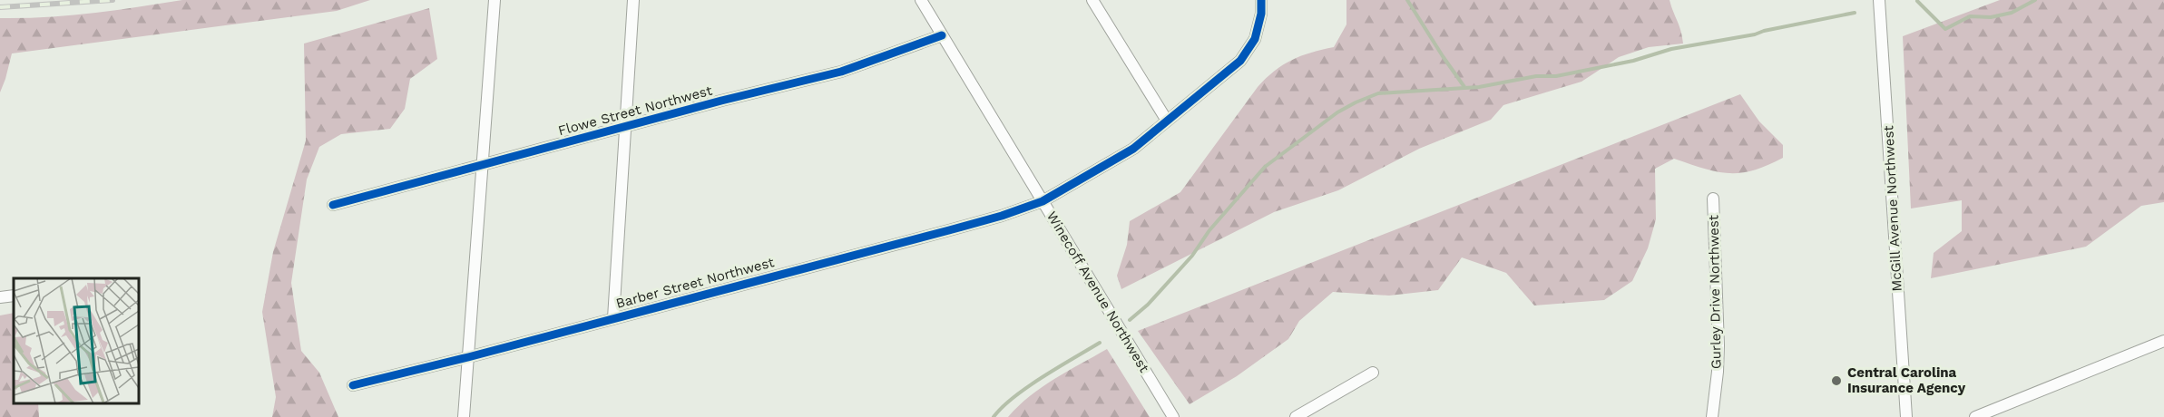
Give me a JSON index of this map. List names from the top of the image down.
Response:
{
  "streets": {
    "street": [
      "Flowe Street Northwest",
      "McGill Avenue Northwest",
      "Barber Street Northwest",
      "Winecoff Avenue Northwest",
      "Gurley Drive Northwest"
    ]
  },
  "crossings": [
    ["Flowe Street Northwest", "Winecoff Avenue Northwest"],
    ["Barber Street Northwest", "Winecoff Avenue Northwest"]
  ],
  "places": ["Central Carolina Insurance Agency"]
}
